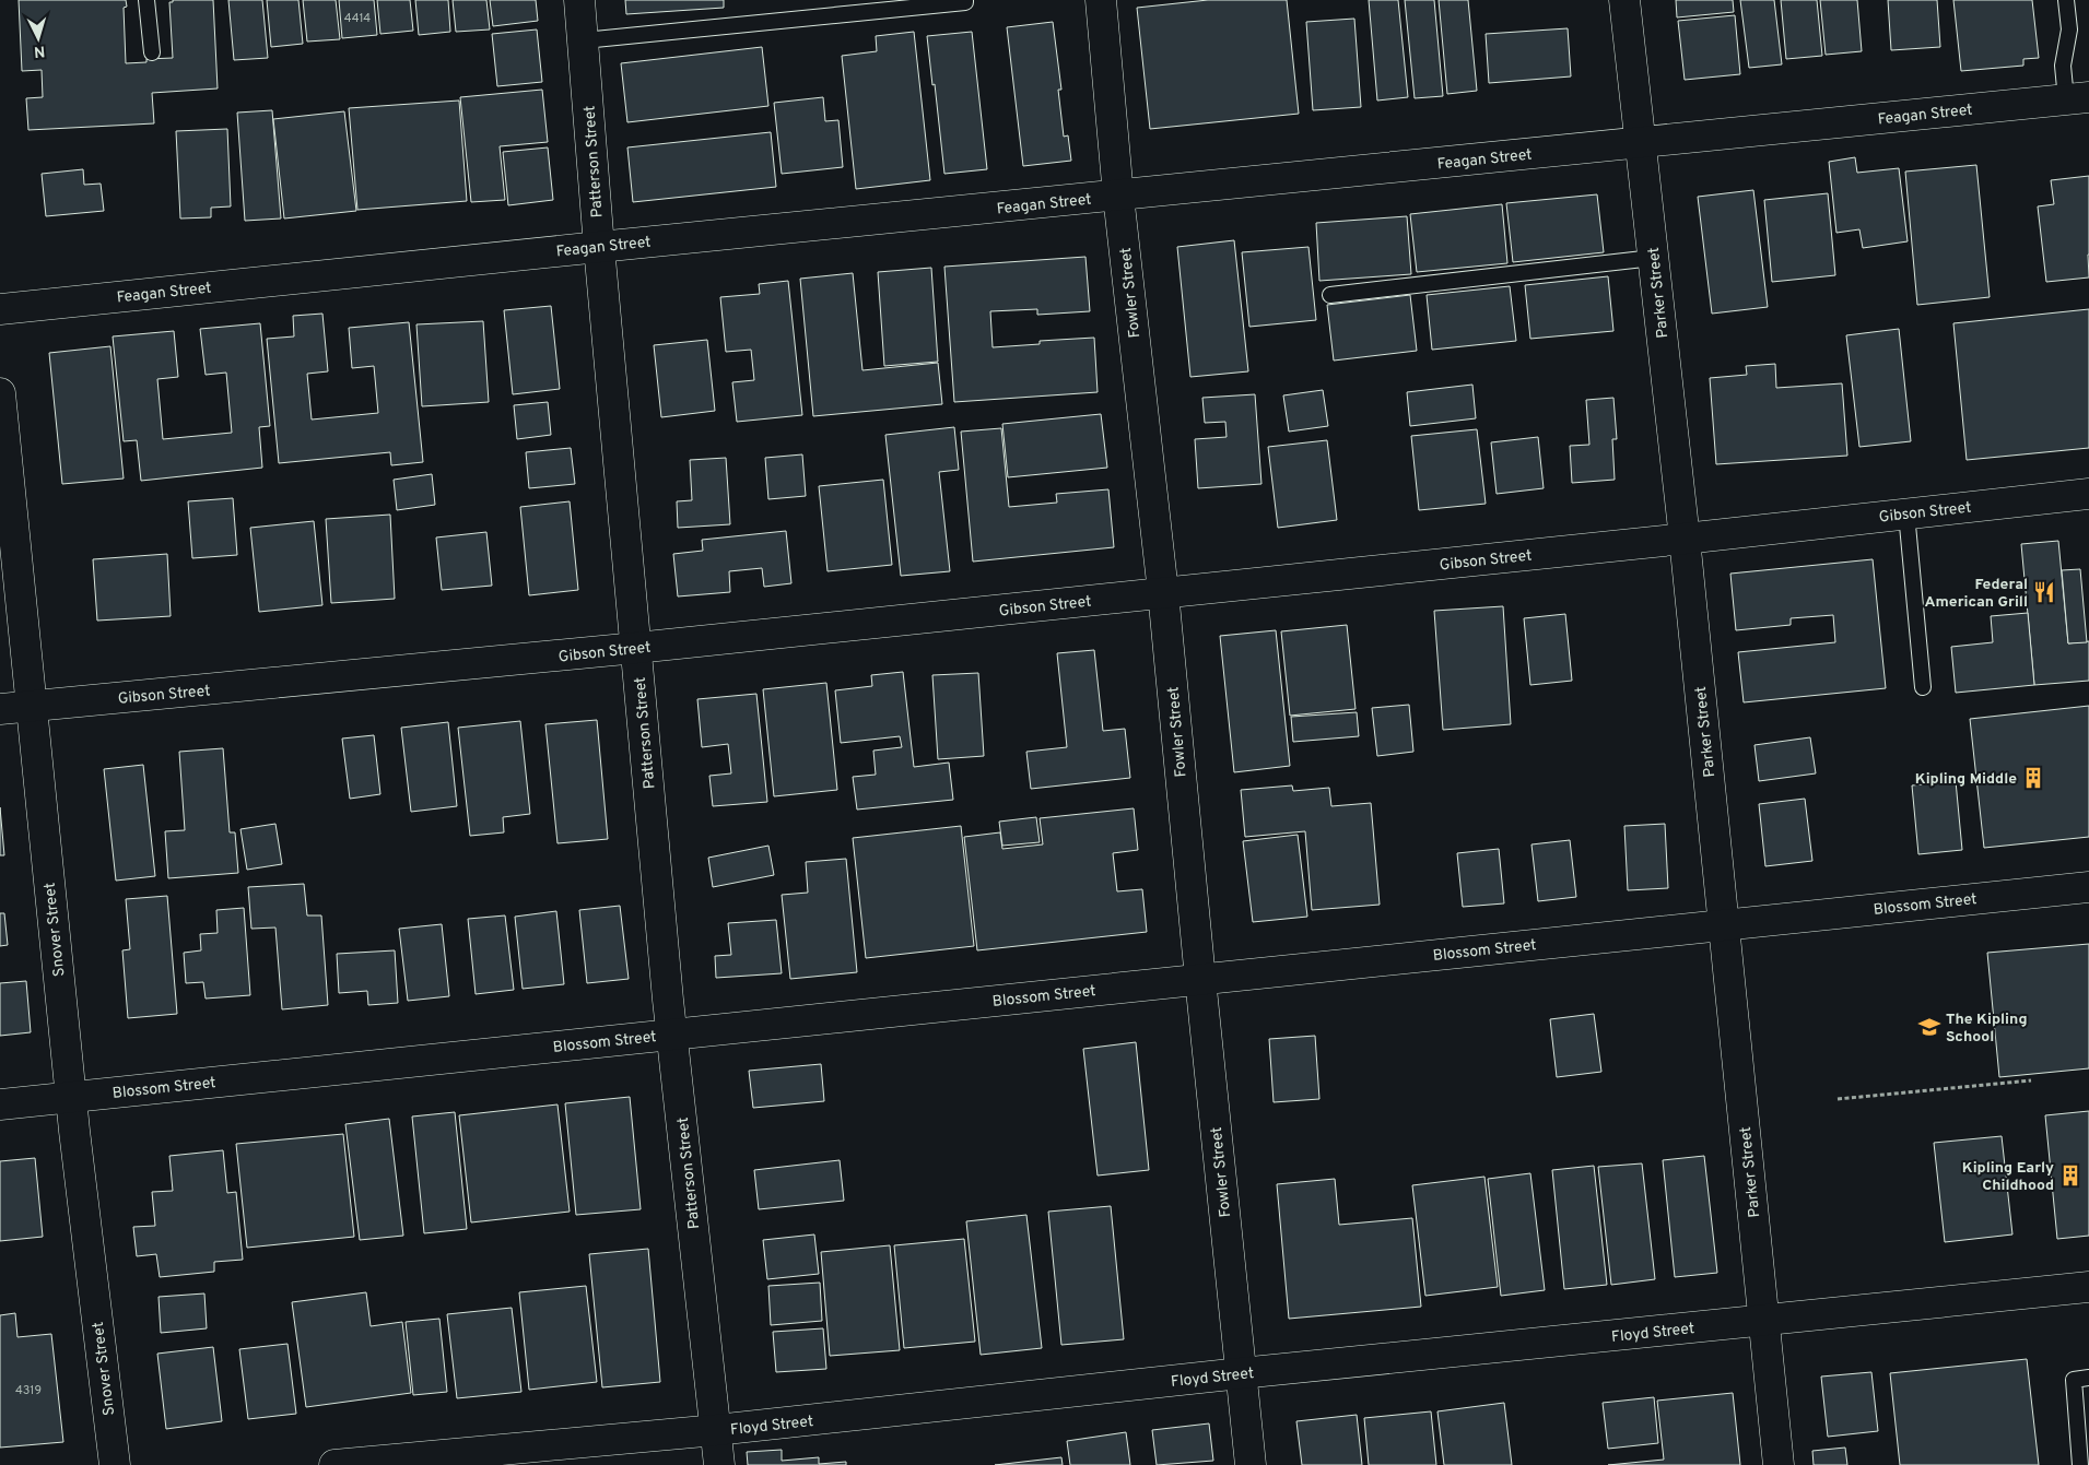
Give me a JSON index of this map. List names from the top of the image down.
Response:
{
  "streets": {
    "street": [
      "Feagan Street",
      "Patterson Street",
      "Fowler Street",
      "Parker Street",
      "Gibson Street",
      "Blossom Street",
      "Snover Street",
      "Floyd Street"
    ]
  },
  "crossings": [
    ["Feagan Street", "Patterson Street"],
    ["Feagan Street", "Fowler Street"],
    ["Feagan Street", "Parker Street"],
    ["Patterson Street", "Gibson Street"],
    ["Patterson Street", "Blossom Street"],
    ["Patterson Street", "Floyd Street"],
    ["Fowler Street", "Gibson Street"],
    ["Fowler Street", "Blossom Street"],
    ["Fowler Street", "Floyd Street"],
    ["Parker Street", "Gibson Street"],
    ["Parker Street", "Blossom Street"],
    ["Parker Street", "Floyd Street"],
    ["Gibson Street", "Snover Street"],
    ["Blossom Street", "Snover Street"]
  ],
  "places": {
    "restaurant": ["Federal American Grill"],
    "building": ["Kipling Middle", "Kipling Early Childhood"],
    "school or university": ["The Kipling School"]
  },
  "house_numbers": ["4414", "4319"],
  "north": "bottom"
}
